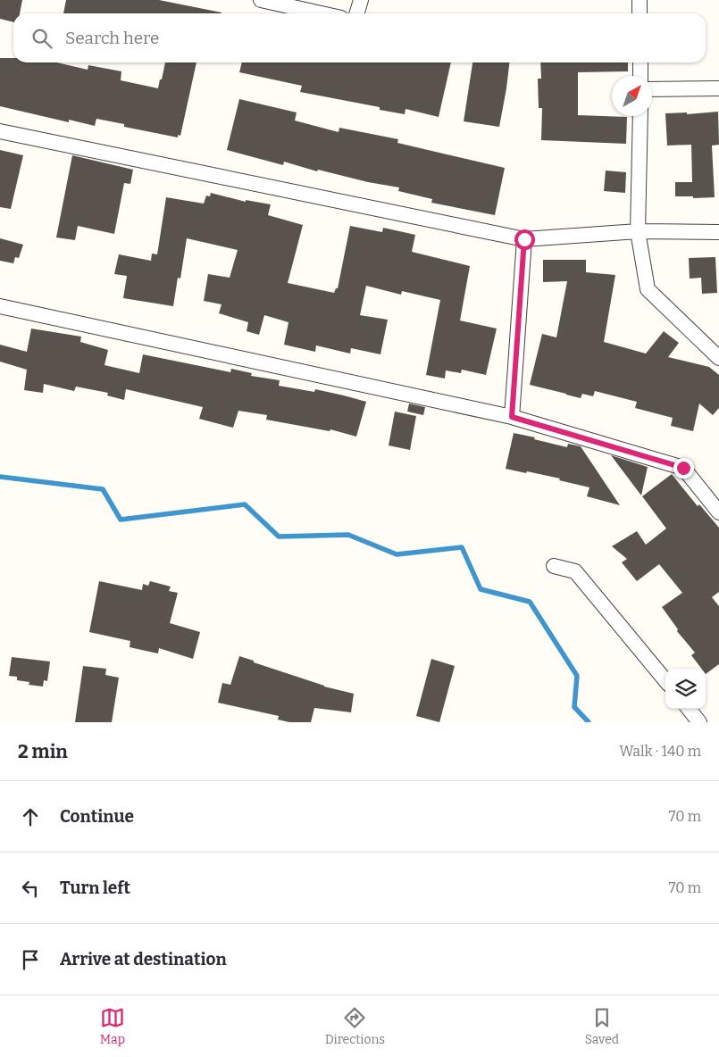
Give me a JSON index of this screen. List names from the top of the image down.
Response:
{
  "north": "top right",
  "page": {
    "search": "Search here",
    "heading": ["2 min", "Walk · 140 m"],
    "list": [
      ["Continue", "70 m"],
      ["Turn left", "70 m"],
      "Arrive at destination"
    ],
    "nav": ["Map", "Directions", "Saved"]
  }
}
